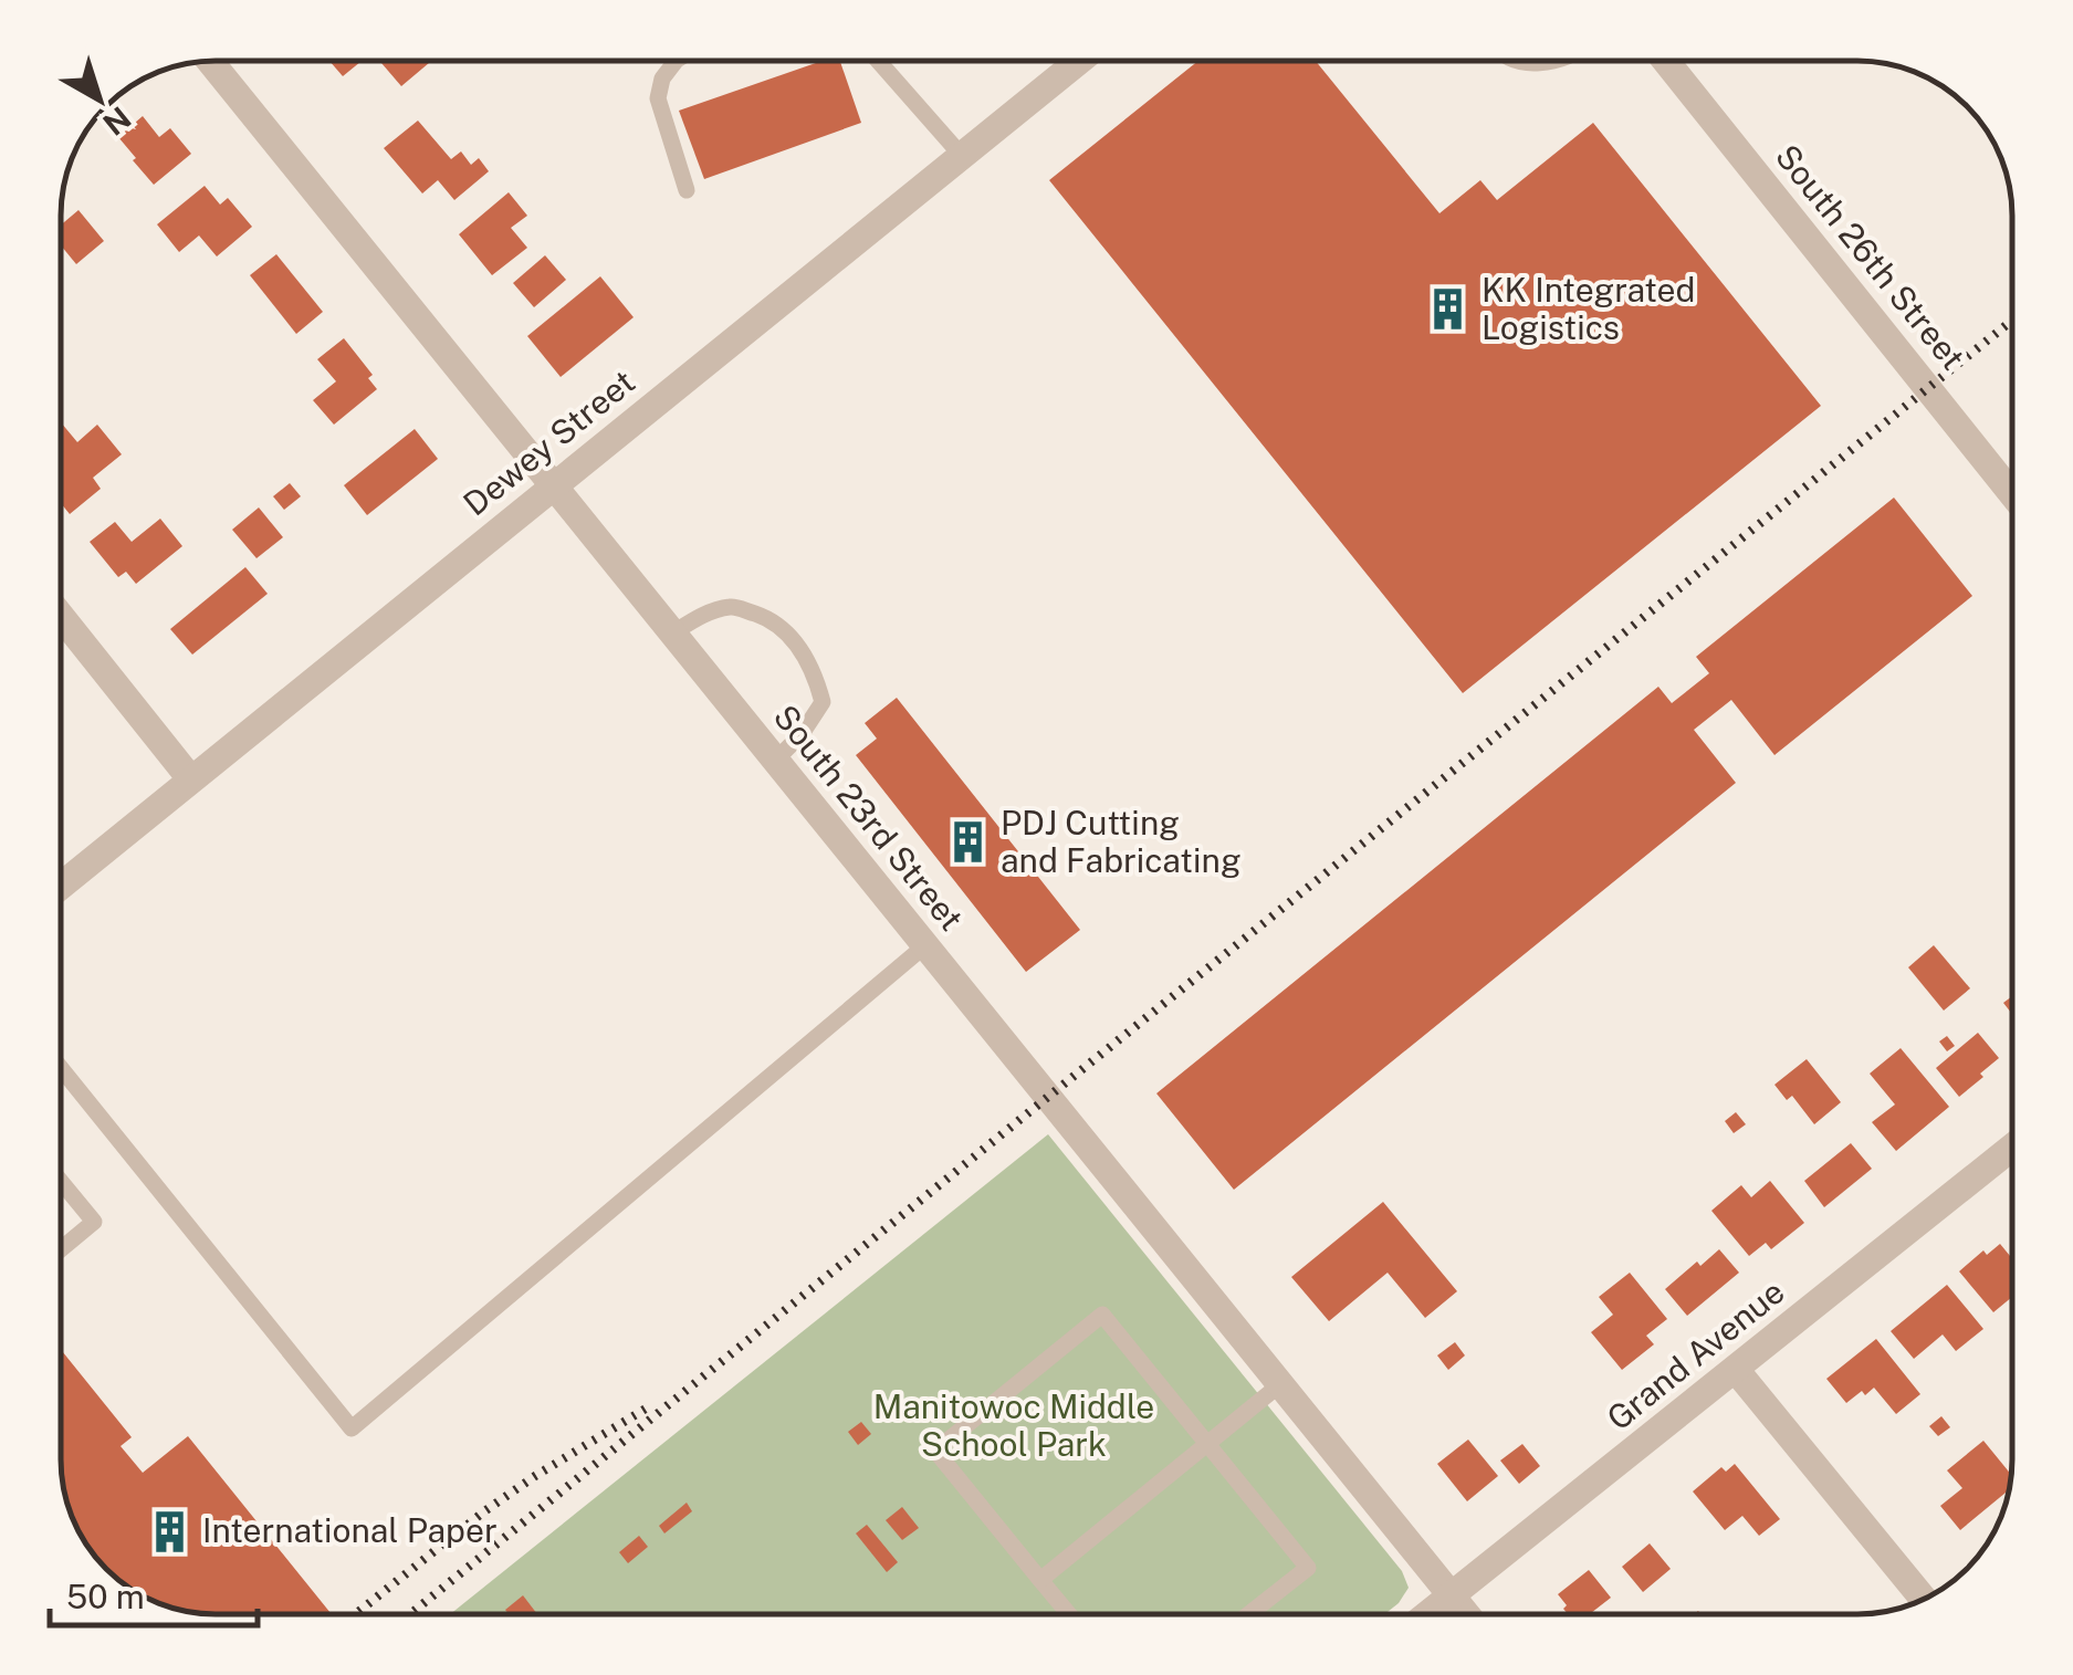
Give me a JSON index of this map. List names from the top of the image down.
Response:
{
  "streets": {
    "street": [
      "South 26th Street",
      "Dewey Street",
      "South 23rd Street",
      "Grand Avenue"
    ]
  },
  "crossings": [
    ["Dewey Street", "South 23rd Street"],
    ["South 23rd Street", "Grand Avenue"]
  ],
  "parks": ["Manitowoc Middle School Park"],
  "places": {
    "building": ["KK Integrated Logistics", "PDJ Cutting and Fabricating", "International Paper"]
  },
  "scale_bar": "50 m",
  "north": "bottom right"
}
